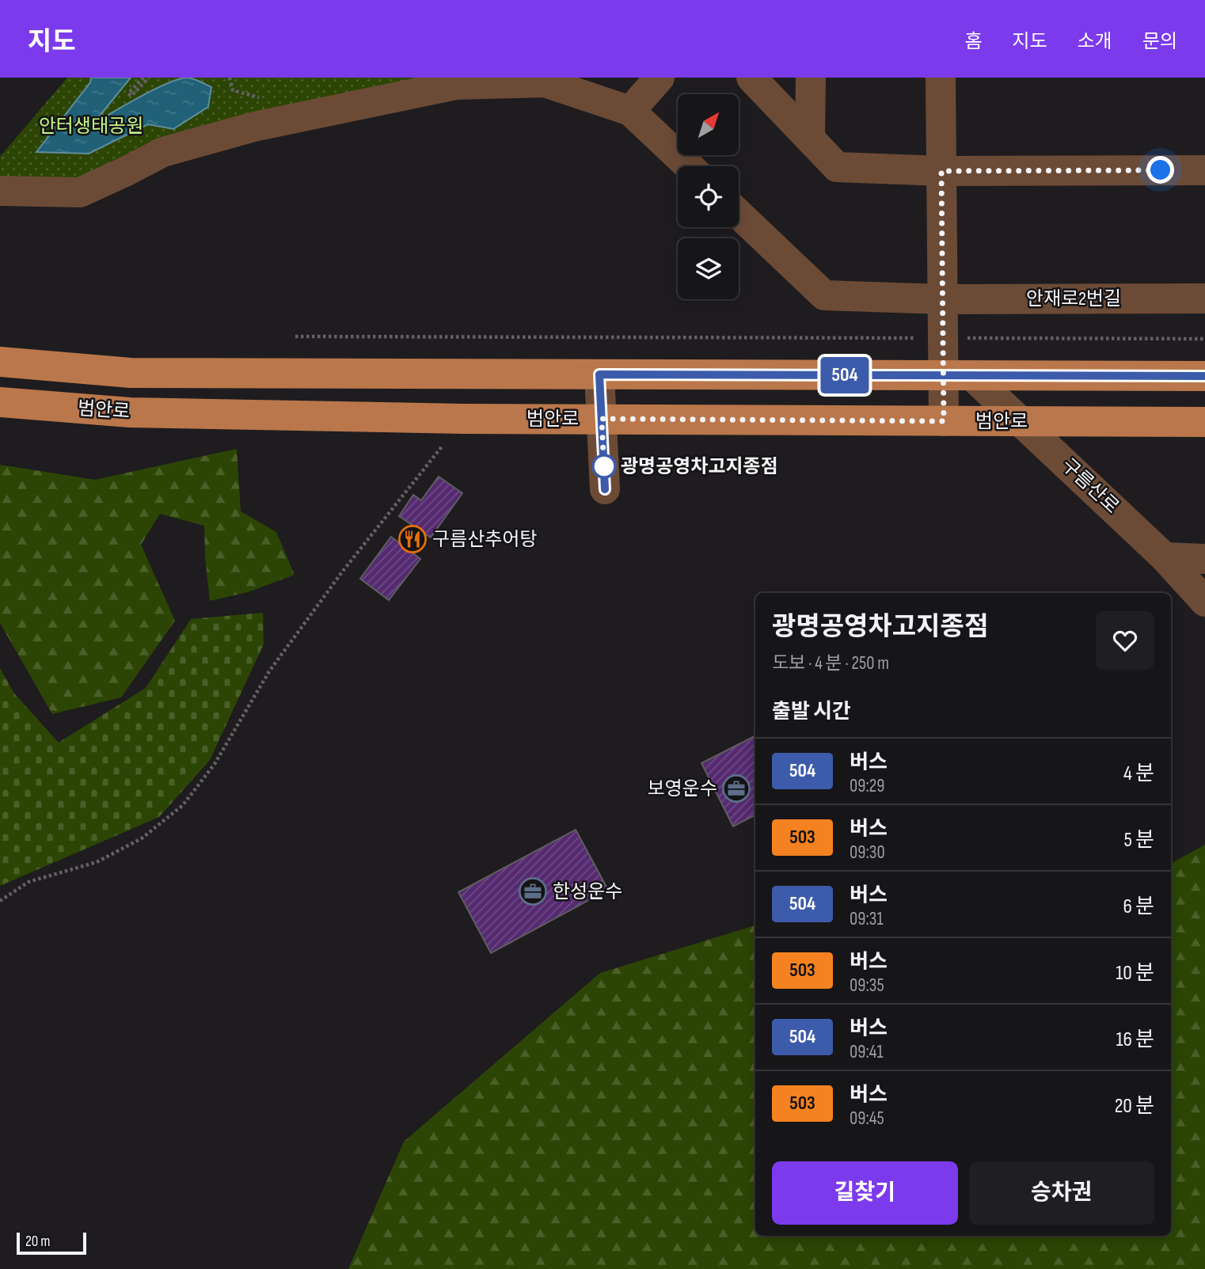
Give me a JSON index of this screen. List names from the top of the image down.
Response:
{
  "streets": {
    "main road": ["범안로"],
    "street": ["안재로2번길", "구름산로"]
  },
  "crossings": [
    ["범안로", "구름산로"]
  ],
  "parks": ["안터생태공원"],
  "places": {
    "other": ["광명공영차고지종점"],
    "restaurant": ["구름산추어탕"],
    "office": ["보영운수", "한성운수"]
  },
  "lines": ["bus line 504"],
  "scale_bar": "20 m",
  "north": "top right",
  "page": {
    "header": "지도",
    "nav": [
      "홈",
      "지도",
      "소개",
      "문의"
    ],
    "on_map": "504",
    "heading": [
      ["광명공영차고지종점", "도보 · 4 분 · 250 m"],
      "출발 시간"
    ],
    "list": [
      {
        "mark": "504",
        "name": "버스",
        "note": "09:29",
        "value": "4 분"
      },
      {
        "mark": "503",
        "name": "버스",
        "note": "09:30",
        "value": "5 분"
      },
      {
        "mark": "504",
        "name": "버스",
        "note": "09:31",
        "value": "6 분"
      },
      {
        "mark": "503",
        "name": "버스",
        "note": "09:35",
        "value": "10 분"
      },
      {
        "mark": "504",
        "name": "버스",
        "note": "09:41",
        "value": "16 분"
      },
      {
        "mark": "503",
        "name": "버스",
        "note": "09:45",
        "value": "20 분"
      }
    ],
    "buttons": ["길찾기", "승차권"],
    "scale": "20 m"
  }
}
